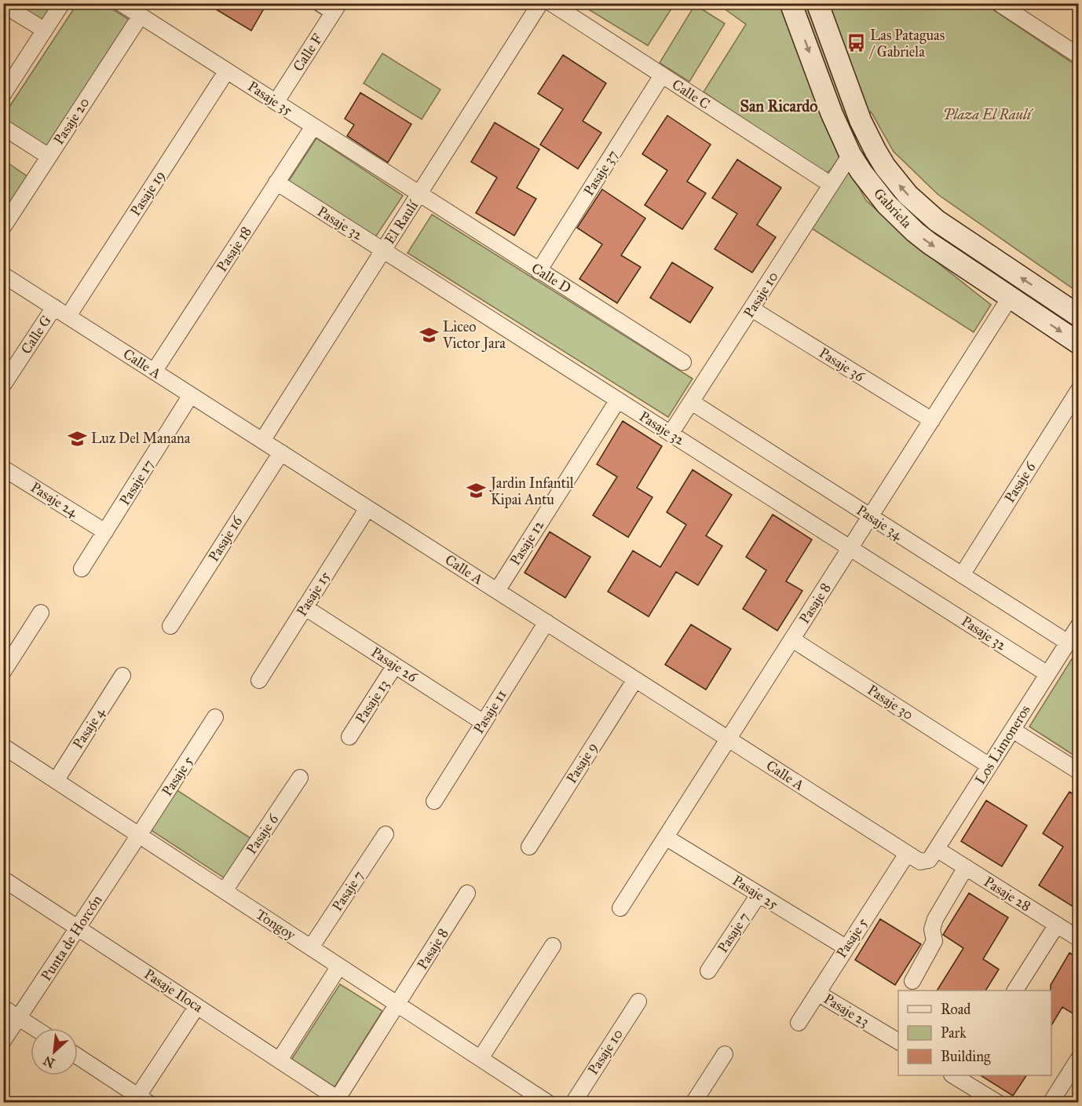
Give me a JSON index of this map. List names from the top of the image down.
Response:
{
  "streets": {
    "street": [
      "Calle F",
      "Calle C",
      "Pasaje 35",
      "Pasaje 20",
      "Pasaje 37",
      "Pasaje 19",
      "Gabriela",
      "El Raulí",
      "Pasaje 32",
      "Pasaje 18",
      "Calle D",
      "Pasaje 10",
      "Calle G",
      "Calle A",
      "Pasaje 36",
      "Pasaje 17",
      "Pasaje 6",
      "Pasaje 24",
      "Pasaje 34",
      "Pasaje 16",
      "Pasaje 12",
      "Pasaje 15",
      "Pasaje 8",
      "Pasaje 26",
      "Pasaje 13",
      "Pasaje 30",
      "Pasaje 11",
      "Pasaje 4",
      "Los Limoneros",
      "Pasaje 9",
      "Pasaje 5",
      "Pasaje 7",
      "Pasaje 25",
      "Pasaje 28",
      "Tongoy",
      "Punta de Horcón",
      "Pasaje Iloca",
      "Pasaje 23"
    ]
  },
  "crossings": [
    ["Calle F", "Pasaje 35"],
    ["Calle C", "Pasaje 37"],
    ["Calle C", "Pasaje 10"],
    ["Pasaje 35", "Pasaje 20"],
    ["Pasaje 35", "Pasaje 19"],
    ["Pasaje 35", "El Raulí"],
    ["Pasaje 35", "Pasaje 18"],
    ["Pasaje 35", "Calle D"],
    ["Pasaje 37", "Calle D"],
    ["Pasaje 19", "Calle A"],
    ["Gabriela", "Pasaje 10"],
    ["Gabriela", "Pasaje 8"],
    ["El Raulí", "Pasaje 32"],
    ["El Raulí", "Calle D"],
    ["El Raulí", "Calle A"],
    ["Pasaje 32", "Pasaje 18"],
    ["Pasaje 32", "Pasaje 10"],
    ["Pasaje 32", "Pasaje 12"],
    ["Pasaje 32", "Pasaje 8"],
    ["Pasaje 32", "Los Limoneros"],
    ["Pasaje 18", "Calle A"],
    ["Pasaje 10", "Pasaje 36"],
    ["Pasaje 10", "Pasaje 34"],
    ["Calle G", "Calle A"],
    ["Calle A", "Pasaje 17"],
    ["Calle A", "Pasaje 16"],
    ["Calle A", "Pasaje 12"],
    ["Calle A", "Pasaje 15"],
    ["Calle A", "Pasaje 8"],
    ["Calle A", "Pasaje 11"],
    ["Calle A", "Los Limoneros"],
    ["Calle A", "Pasaje 9"],
    ["Calle A", "Pasaje 5"],
    ["Pasaje 36", "Pasaje 8"],
    ["Pasaje 17", "Pasaje 24"],
    ["Pasaje 6", "Pasaje 34"],
    ["Pasaje 6", "Tongoy"],
    ["Pasaje 34", "Pasaje 8"],
    ["Pasaje 34", "Los Limoneros"],
    ["Pasaje 15", "Pasaje 26"],
    ["Pasaje 8", "Pasaje 30"],
    ["Pasaje 8", "Pasaje 25"],
    ["Pasaje 8", "Tongoy"],
    ["Pasaje 8", "Pasaje Iloca"],
    ["Pasaje 26", "Pasaje 13"],
    ["Pasaje 26", "Pasaje 11"],
    ["Pasaje 30", "Los Limoneros"],
    ["Pasaje 4", "Tongoy"],
    ["Los Limoneros", "Pasaje 28"],
    ["Pasaje 5", "Pasaje 25"],
    ["Pasaje 5", "Tongoy"],
    ["Pasaje 5", "Punta de Horcón"],
    ["Pasaje 5", "Pasaje 23"],
    ["Pasaje 7", "Pasaje 25"],
    ["Pasaje 7", "Tongoy"],
    ["Tongoy", "Punta de Horcón"],
    ["Punta de Horcón", "Pasaje Iloca"]
  ],
  "districts": ["San Ricardo"],
  "parks": ["Plaza El Raulí"],
  "places": {
    "bus stop": ["Las Pataguas / Gabriela"],
    "school or university": ["Liceo Victor Jara", "Luz Del Manana", "Jardin Infantil Kipai Antu"]
  },
  "legend": ["Road", "Park", "Building"],
  "north": "bottom left"
}
